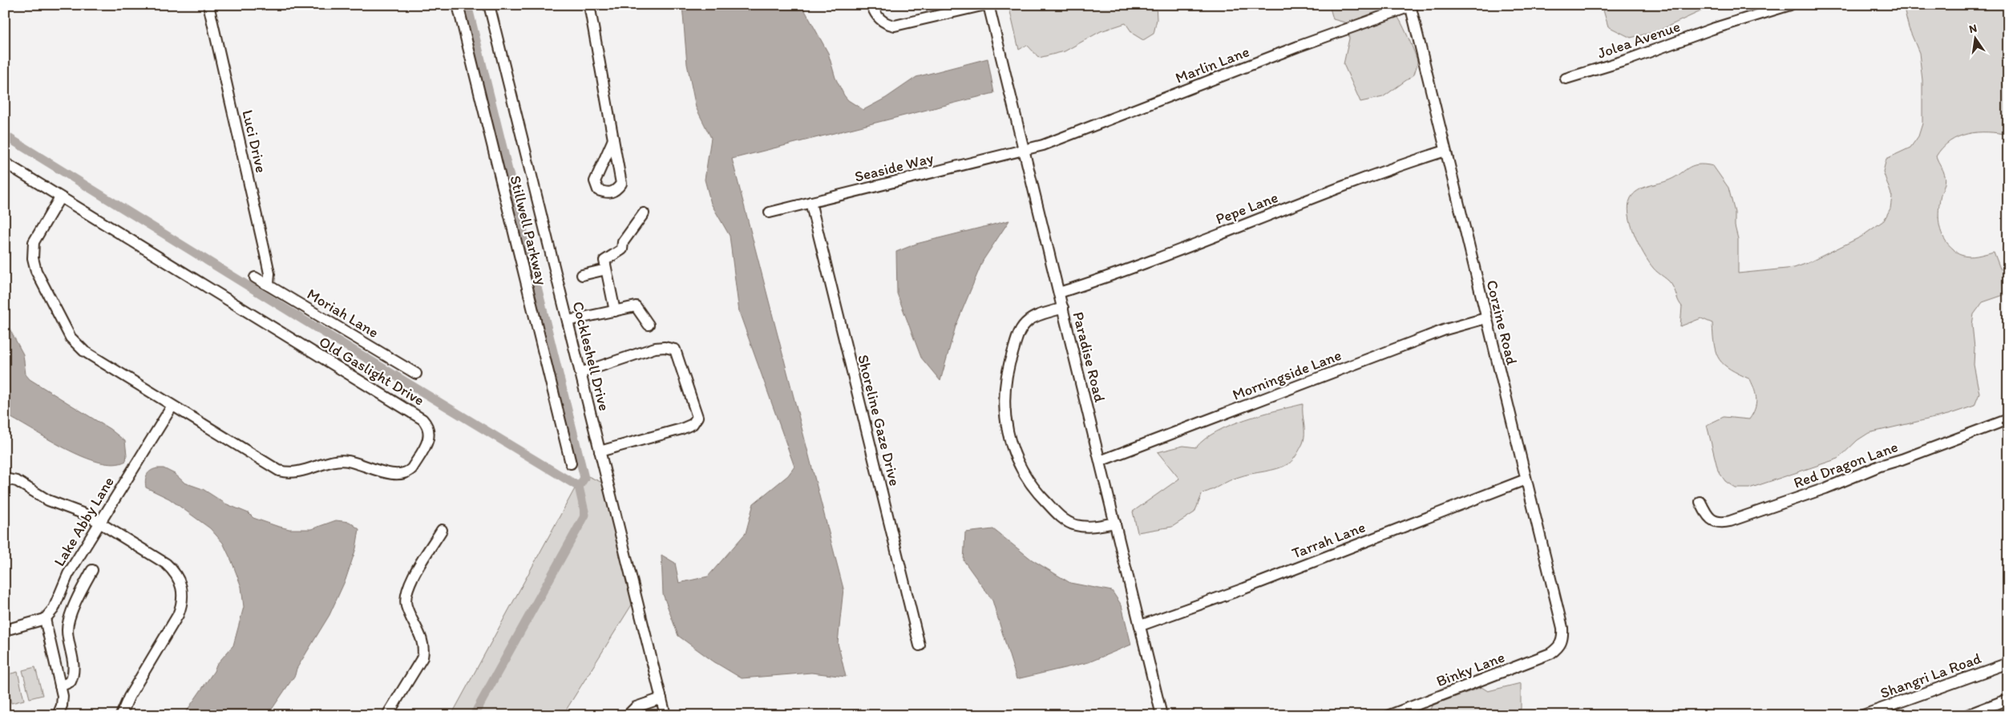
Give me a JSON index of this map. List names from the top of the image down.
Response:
{
  "streets": {
    "street": [
      "Jolea Avenue",
      "Marlin Lane",
      "Luci Drive",
      "Seaside Way",
      "Pepe Lane",
      "Stillwell Parkway",
      "Moriah Lane",
      "Corzine Road",
      "Cockleshell Drive",
      "Paradise Road",
      "Old Gaslight Drive",
      "Morningside Lane",
      "Shoreline Gaze Drive",
      "Red Dragon Lane",
      "Lake Abby Lane",
      "Tarrah Lane",
      "Binky Lane",
      "Shangri La Road"
    ]
  },
  "crossings": [
    ["Marlin Lane", "Seaside Way"],
    ["Marlin Lane", "Corzine Road"],
    ["Marlin Lane", "Paradise Road"],
    ["Luci Drive", "Moriah Lane"],
    ["Seaside Way", "Paradise Road"],
    ["Seaside Way", "Shoreline Gaze Drive"],
    ["Pepe Lane", "Corzine Road"],
    ["Pepe Lane", "Paradise Road"],
    ["Corzine Road", "Morningside Lane"],
    ["Corzine Road", "Tarrah Lane"],
    ["Corzine Road", "Binky Lane"],
    ["Paradise Road", "Morningside Lane"],
    ["Paradise Road", "Tarrah Lane"],
    ["Old Gaslight Drive", "Lake Abby Lane"]
  ],
  "north": "top"
}
